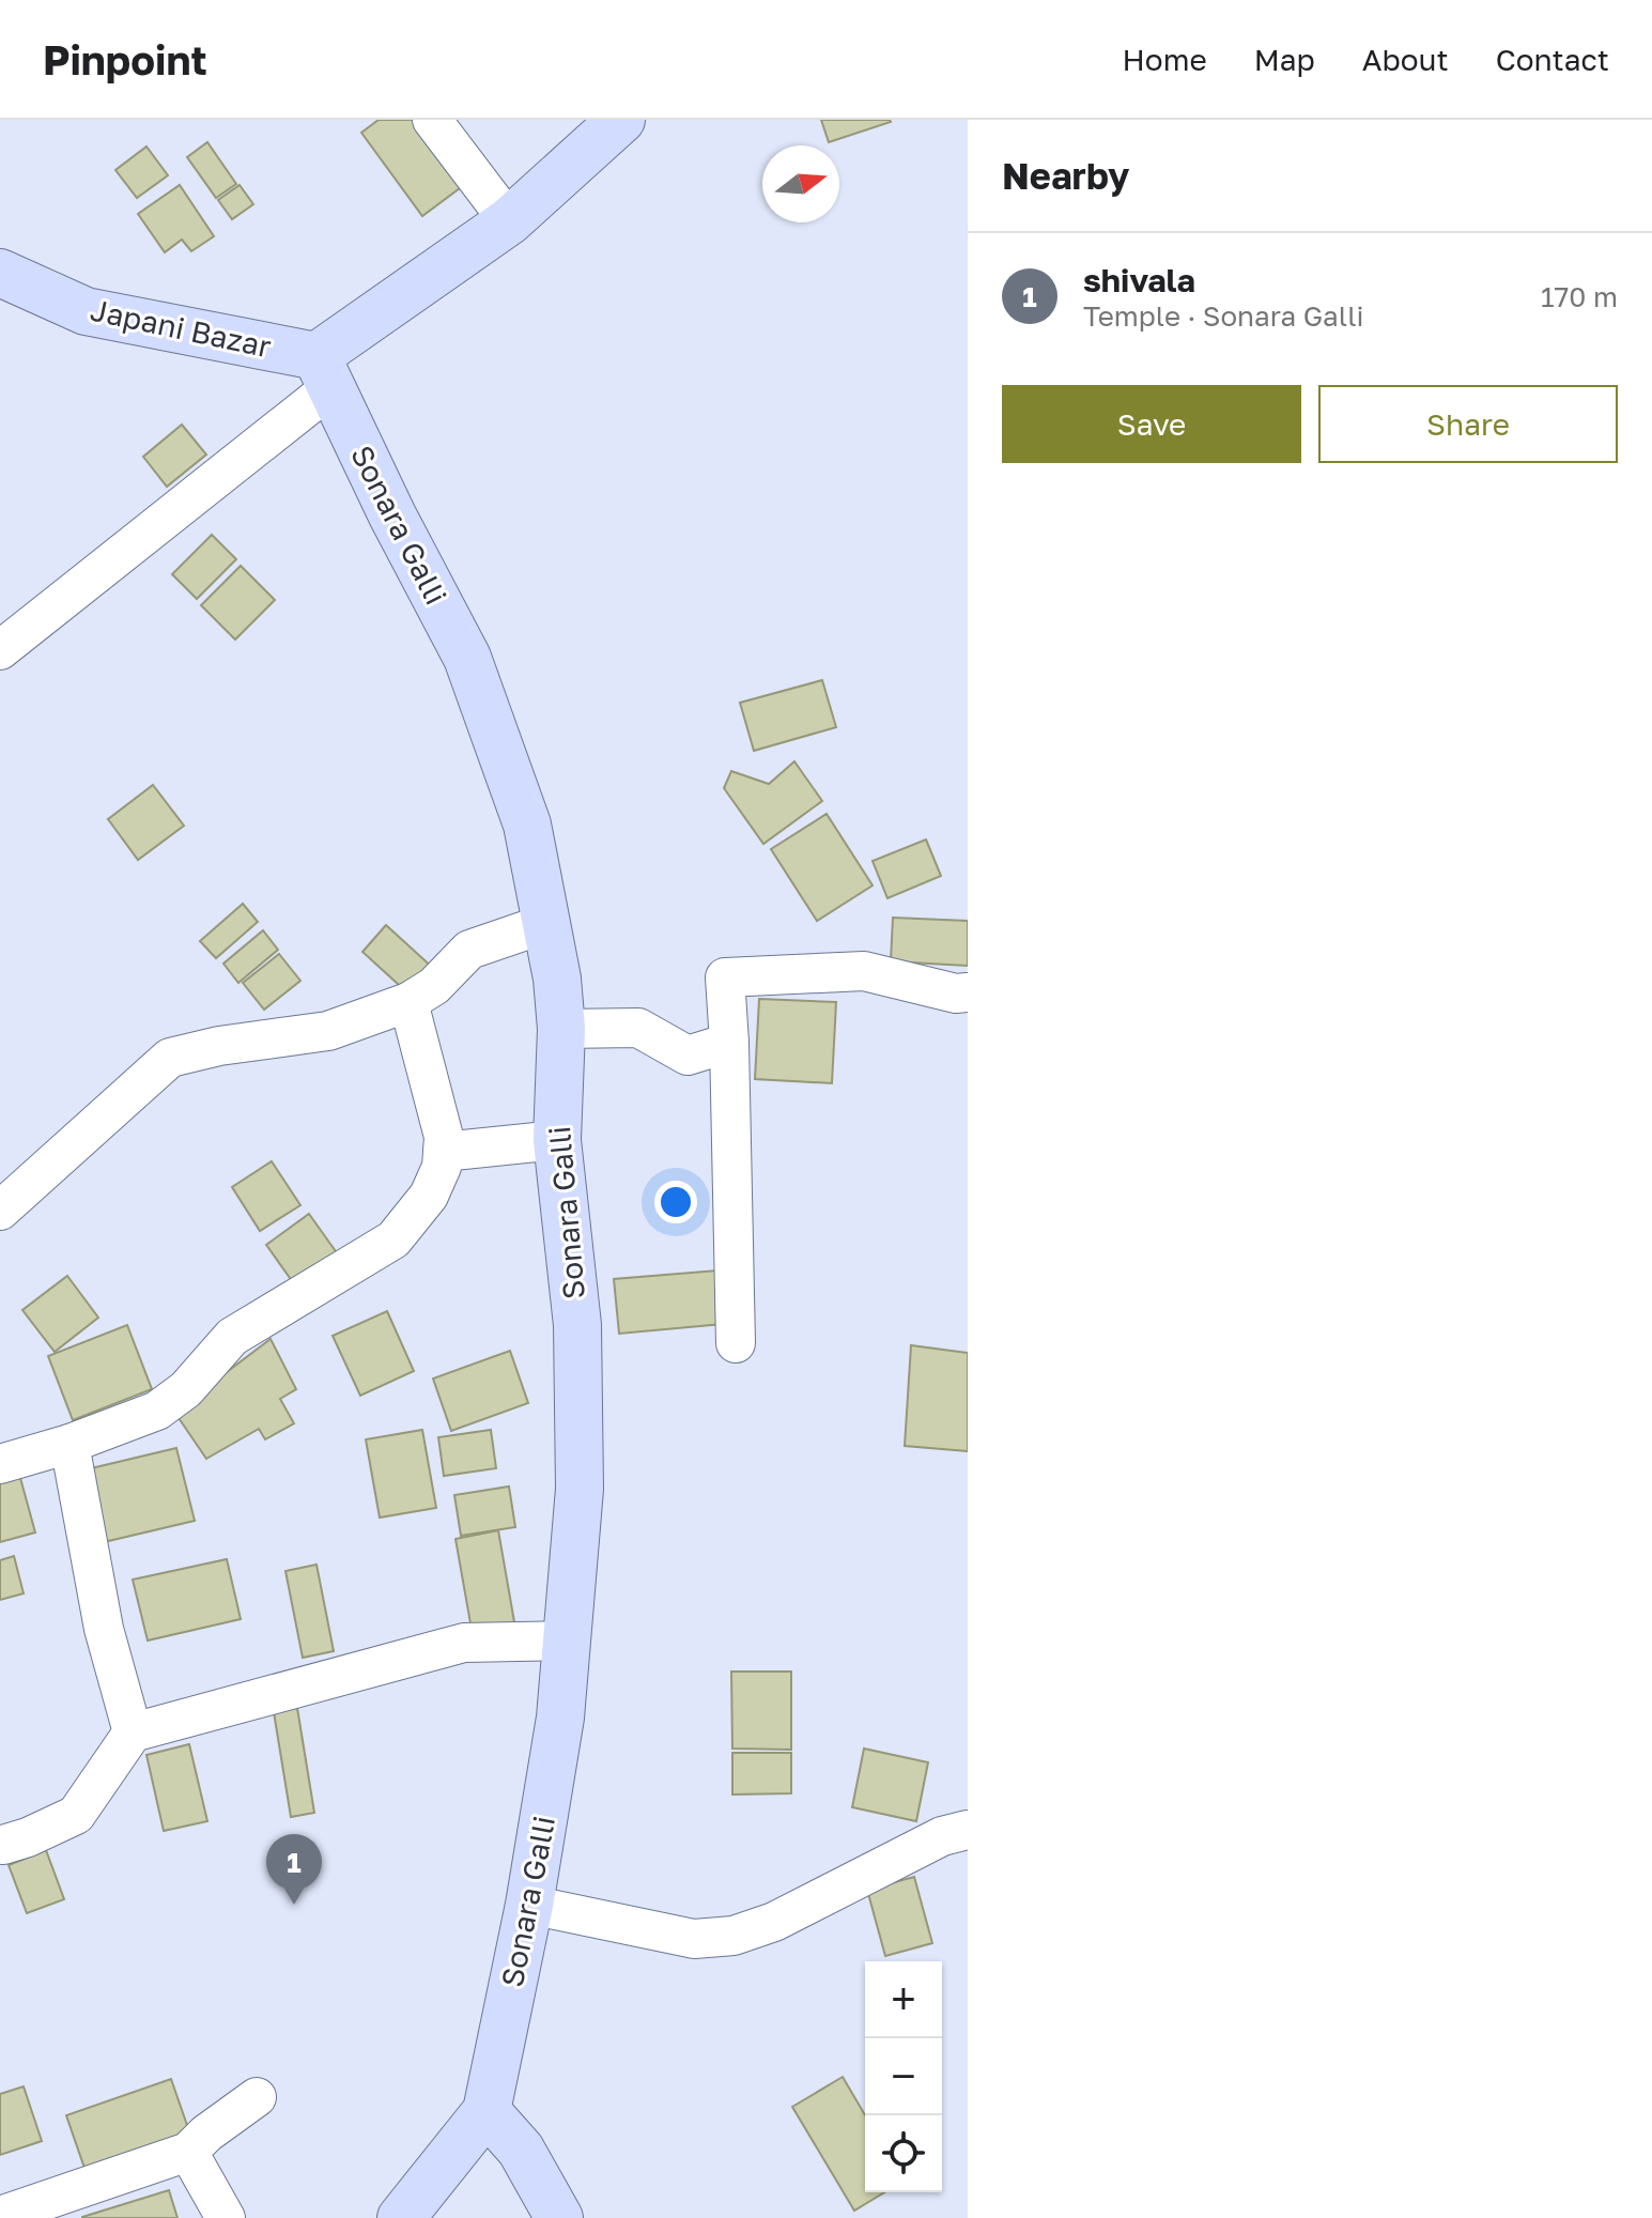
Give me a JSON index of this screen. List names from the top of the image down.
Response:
{
  "streets": {
    "street": ["Japani Bazar", "Sonara Galli"]
  },
  "crossings": [
    ["Japani Bazar", "Sonara Galli"]
  ],
  "north": "right",
  "page": {
    "header": "Pinpoint",
    "nav": [
      "Home",
      "Map",
      "About",
      "Contact"
    ],
    "heading": "Nearby",
    "list": [
      {
        "mark": "1",
        "name": "shivala",
        "note": "Temple · Sonara Galli",
        "value": "170 m"
      }
    ],
    "buttons": ["Save", "Share"],
    "pins": "1",
    "map_buttons": ["+", "−"]
  }
}
